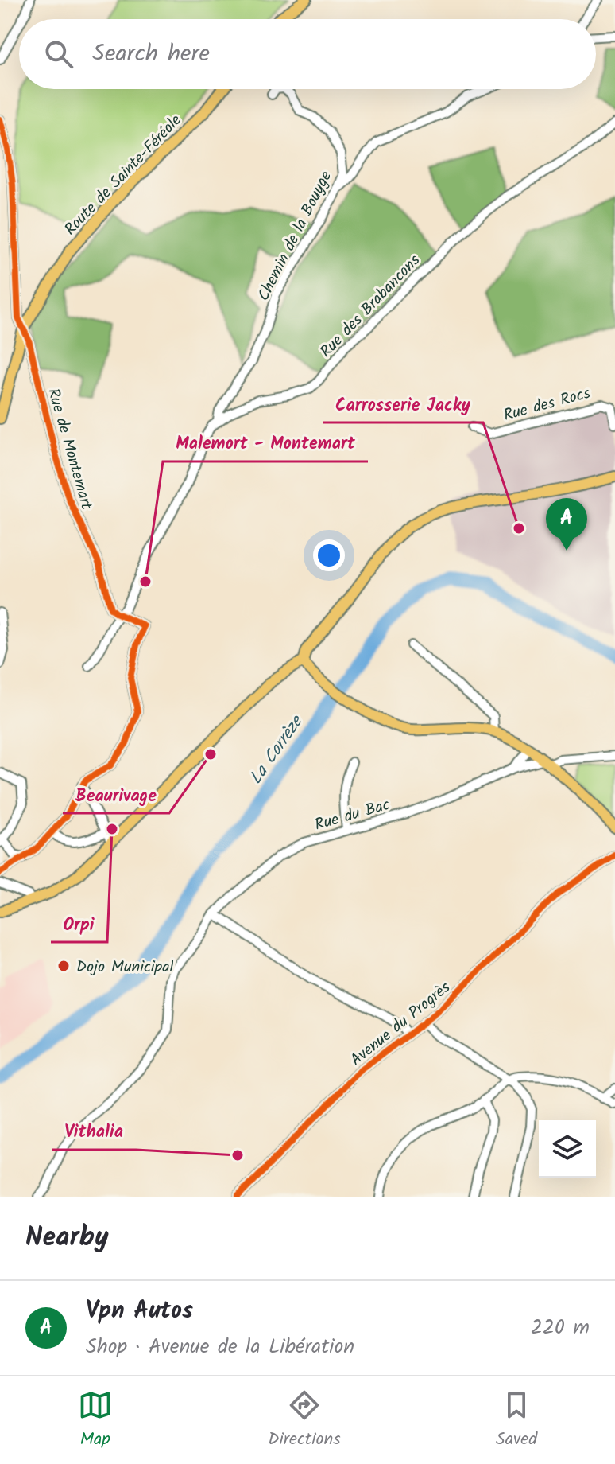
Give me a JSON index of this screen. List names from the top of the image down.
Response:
{
  "streets": {
    "main road": ["Route de Sainte-Féréole"],
    "street": [
      "Chemin de la Bouyge",
      "Rue des Brabancons",
      "Rue des Rocs",
      "Rue de Montemart",
      "Rue du Bac",
      "Avenue du Progrès"
    ]
  },
  "crossings": [
    ["Route de Sainte-Féréole", "Rue de Montemart"],
    ["Chemin de la Bouyge", "Rue des Brabancons"]
  ],
  "water": ["La Corrèze"],
  "places": [
    "Carrosserie Jacky",
    "Malemort - Montemart",
    "Beaurivage",
    "Orpi",
    "Dojo Municipal",
    "Vithalia"
  ],
  "page": {
    "search": "Search here",
    "pins": "A",
    "heading": "Nearby",
    "list": [
      {
        "mark": "A",
        "name": "Vpn Autos",
        "note": "Shop · Avenue de la Libération",
        "value": "220 m"
      }
    ],
    "nav": ["Map", "Directions", "Saved"]
  }
}
